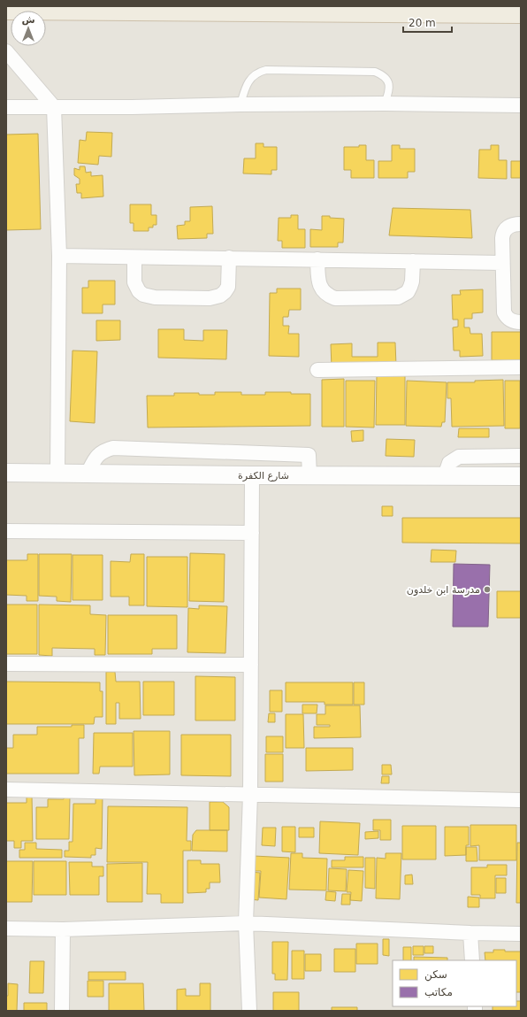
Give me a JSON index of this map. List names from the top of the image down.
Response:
{
  "streets": {
    "street": ["شارع الكفرة"]
  },
  "places": ["مدرسة ابن خلدون"],
  "legend": ["سكن", "مكاتب"],
  "scale_bar": "20 m",
  "north": "top"
}
